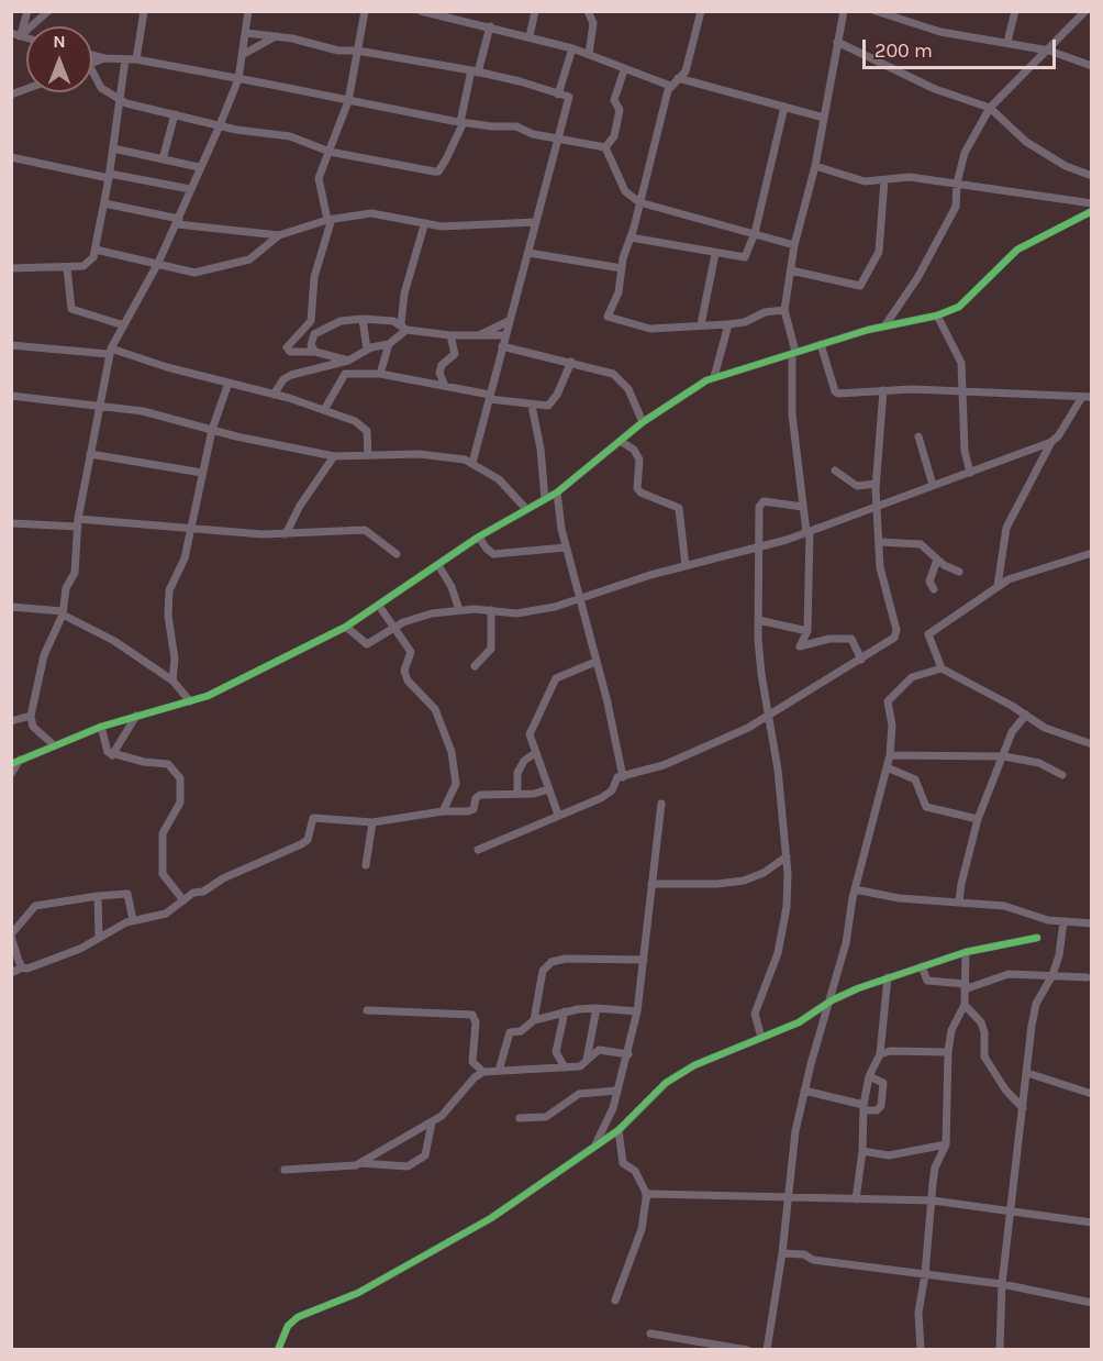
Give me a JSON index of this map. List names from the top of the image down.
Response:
{
  "scale_bar": "200 m",
  "north": "top"
}
